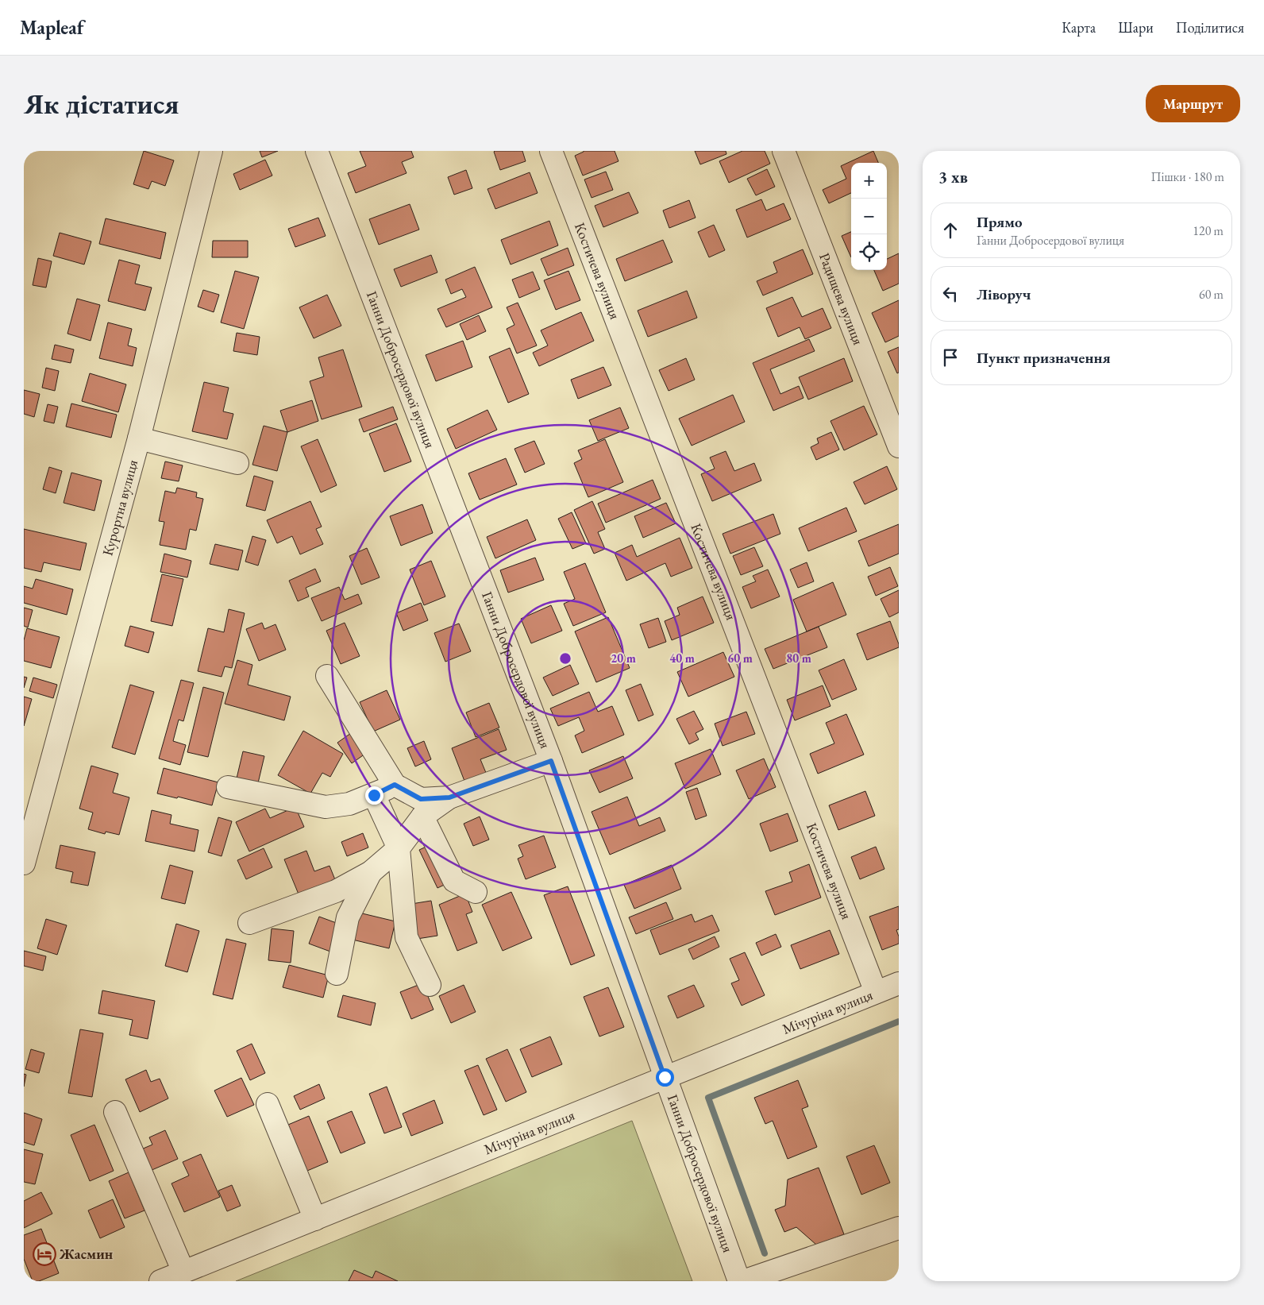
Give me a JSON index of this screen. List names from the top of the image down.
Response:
{
  "streets": {
    "street": [
      "Костичева вулиця",
      "Радищева вулиця",
      "Ганни Добросердової вулиця",
      "Курортна вулиця",
      "Мічуріна вулиця"
    ]
  },
  "crossings": [
    ["Костичева вулиця", "Мічуріна вулиця"],
    ["Ганни Добросердової вулиця", "Мічуріна вулиця"]
  ],
  "places": {
    "hotel": ["Жасмин"]
  },
  "page": {
    "header": "Mapleaf",
    "nav": ["Карта", "Шари", "Поділитися"],
    "buttons": "Маршрут",
    "title": "Як дістатися",
    "heading": ["3 хв", "Пішки · 180 m"],
    "map_buttons": ["+", "−"],
    "list": [
      ["Прямо", "Ганни Добросердової вулиця", "120 m"],
      ["Ліворуч", "60 m"],
      "Пункт призначення"
    ]
  },
  "rings": [
    "20 m",
    "40 m",
    "60 m",
    "80 m"
  ]
}
